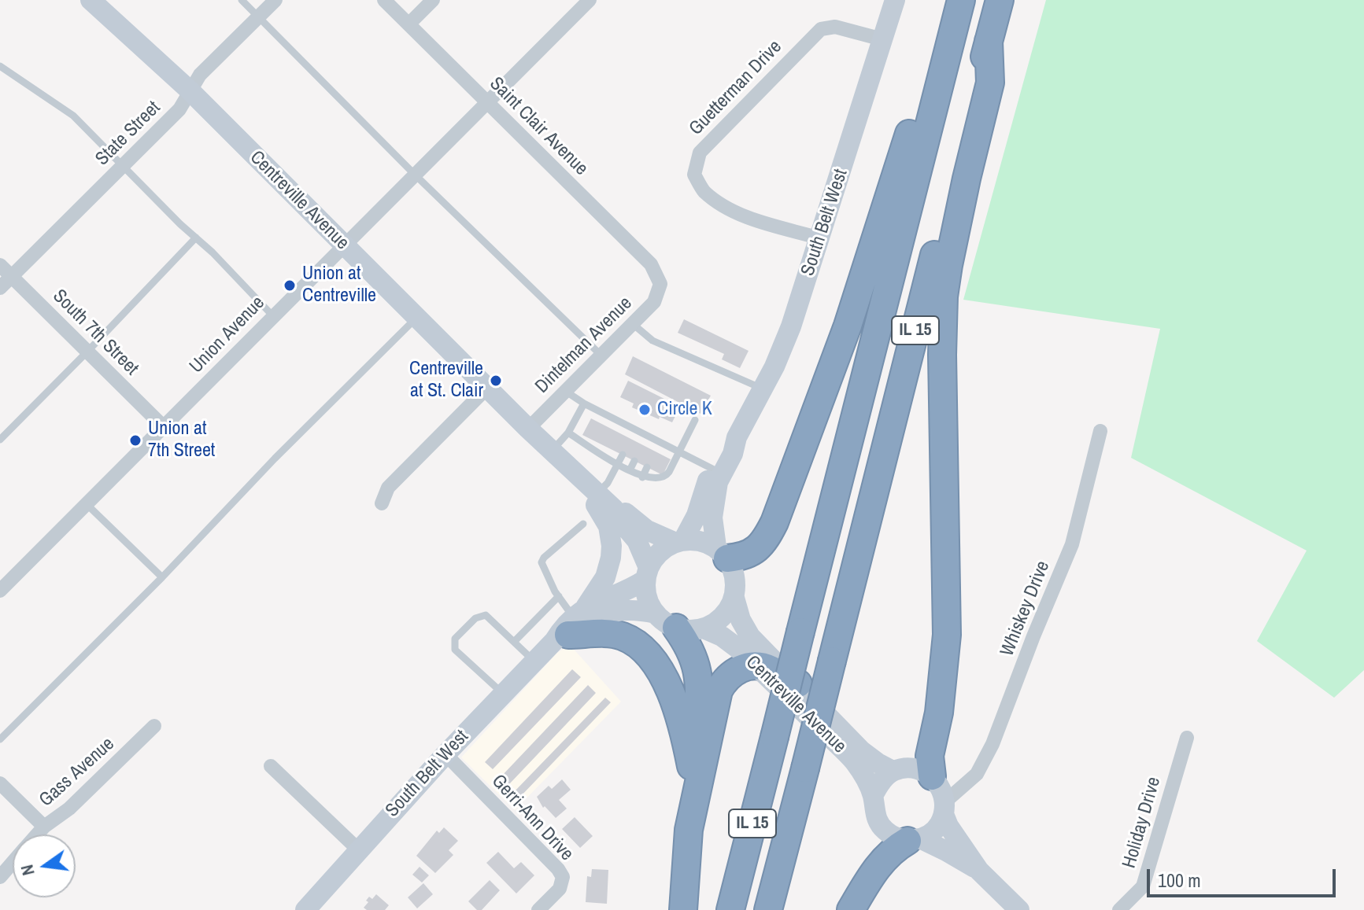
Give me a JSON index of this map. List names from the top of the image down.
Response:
{
  "streets": {
    "highway": ["IL 15"],
    "main road": ["Centreville Avenue", "South Belt West"],
    "street": [
      "Guetterman Drive",
      "Saint Clair Avenue",
      "State Street",
      "South 7th Street",
      "Union Avenue",
      "Dintelman Avenue",
      "Whiskey Drive",
      "Gass Avenue",
      "Gerri-Ann Drive",
      "Holiday Drive"
    ]
  },
  "crossings": [
    ["Guetterman Drive", "South Belt West"],
    ["Saint Clair Avenue", "Union Avenue"],
    ["Saint Clair Avenue", "Dintelman Avenue"],
    ["State Street", "Centreville Avenue"],
    ["State Street", "South 7th Street"],
    ["Centreville Avenue", "South Belt West"],
    ["Centreville Avenue", "Union Avenue"],
    ["Centreville Avenue", "Dintelman Avenue"],
    ["Centreville Avenue", "Whiskey Drive"],
    ["South Belt West", "Gerri-Ann Drive"],
    ["South 7th Street", "Union Avenue"]
  ],
  "places": [
    "Union at Centreville",
    "Centreville at St. Clair",
    "Circle K",
    "Union at 7th Street"
  ],
  "scale_bar": "100 m",
  "north": "left"
}
